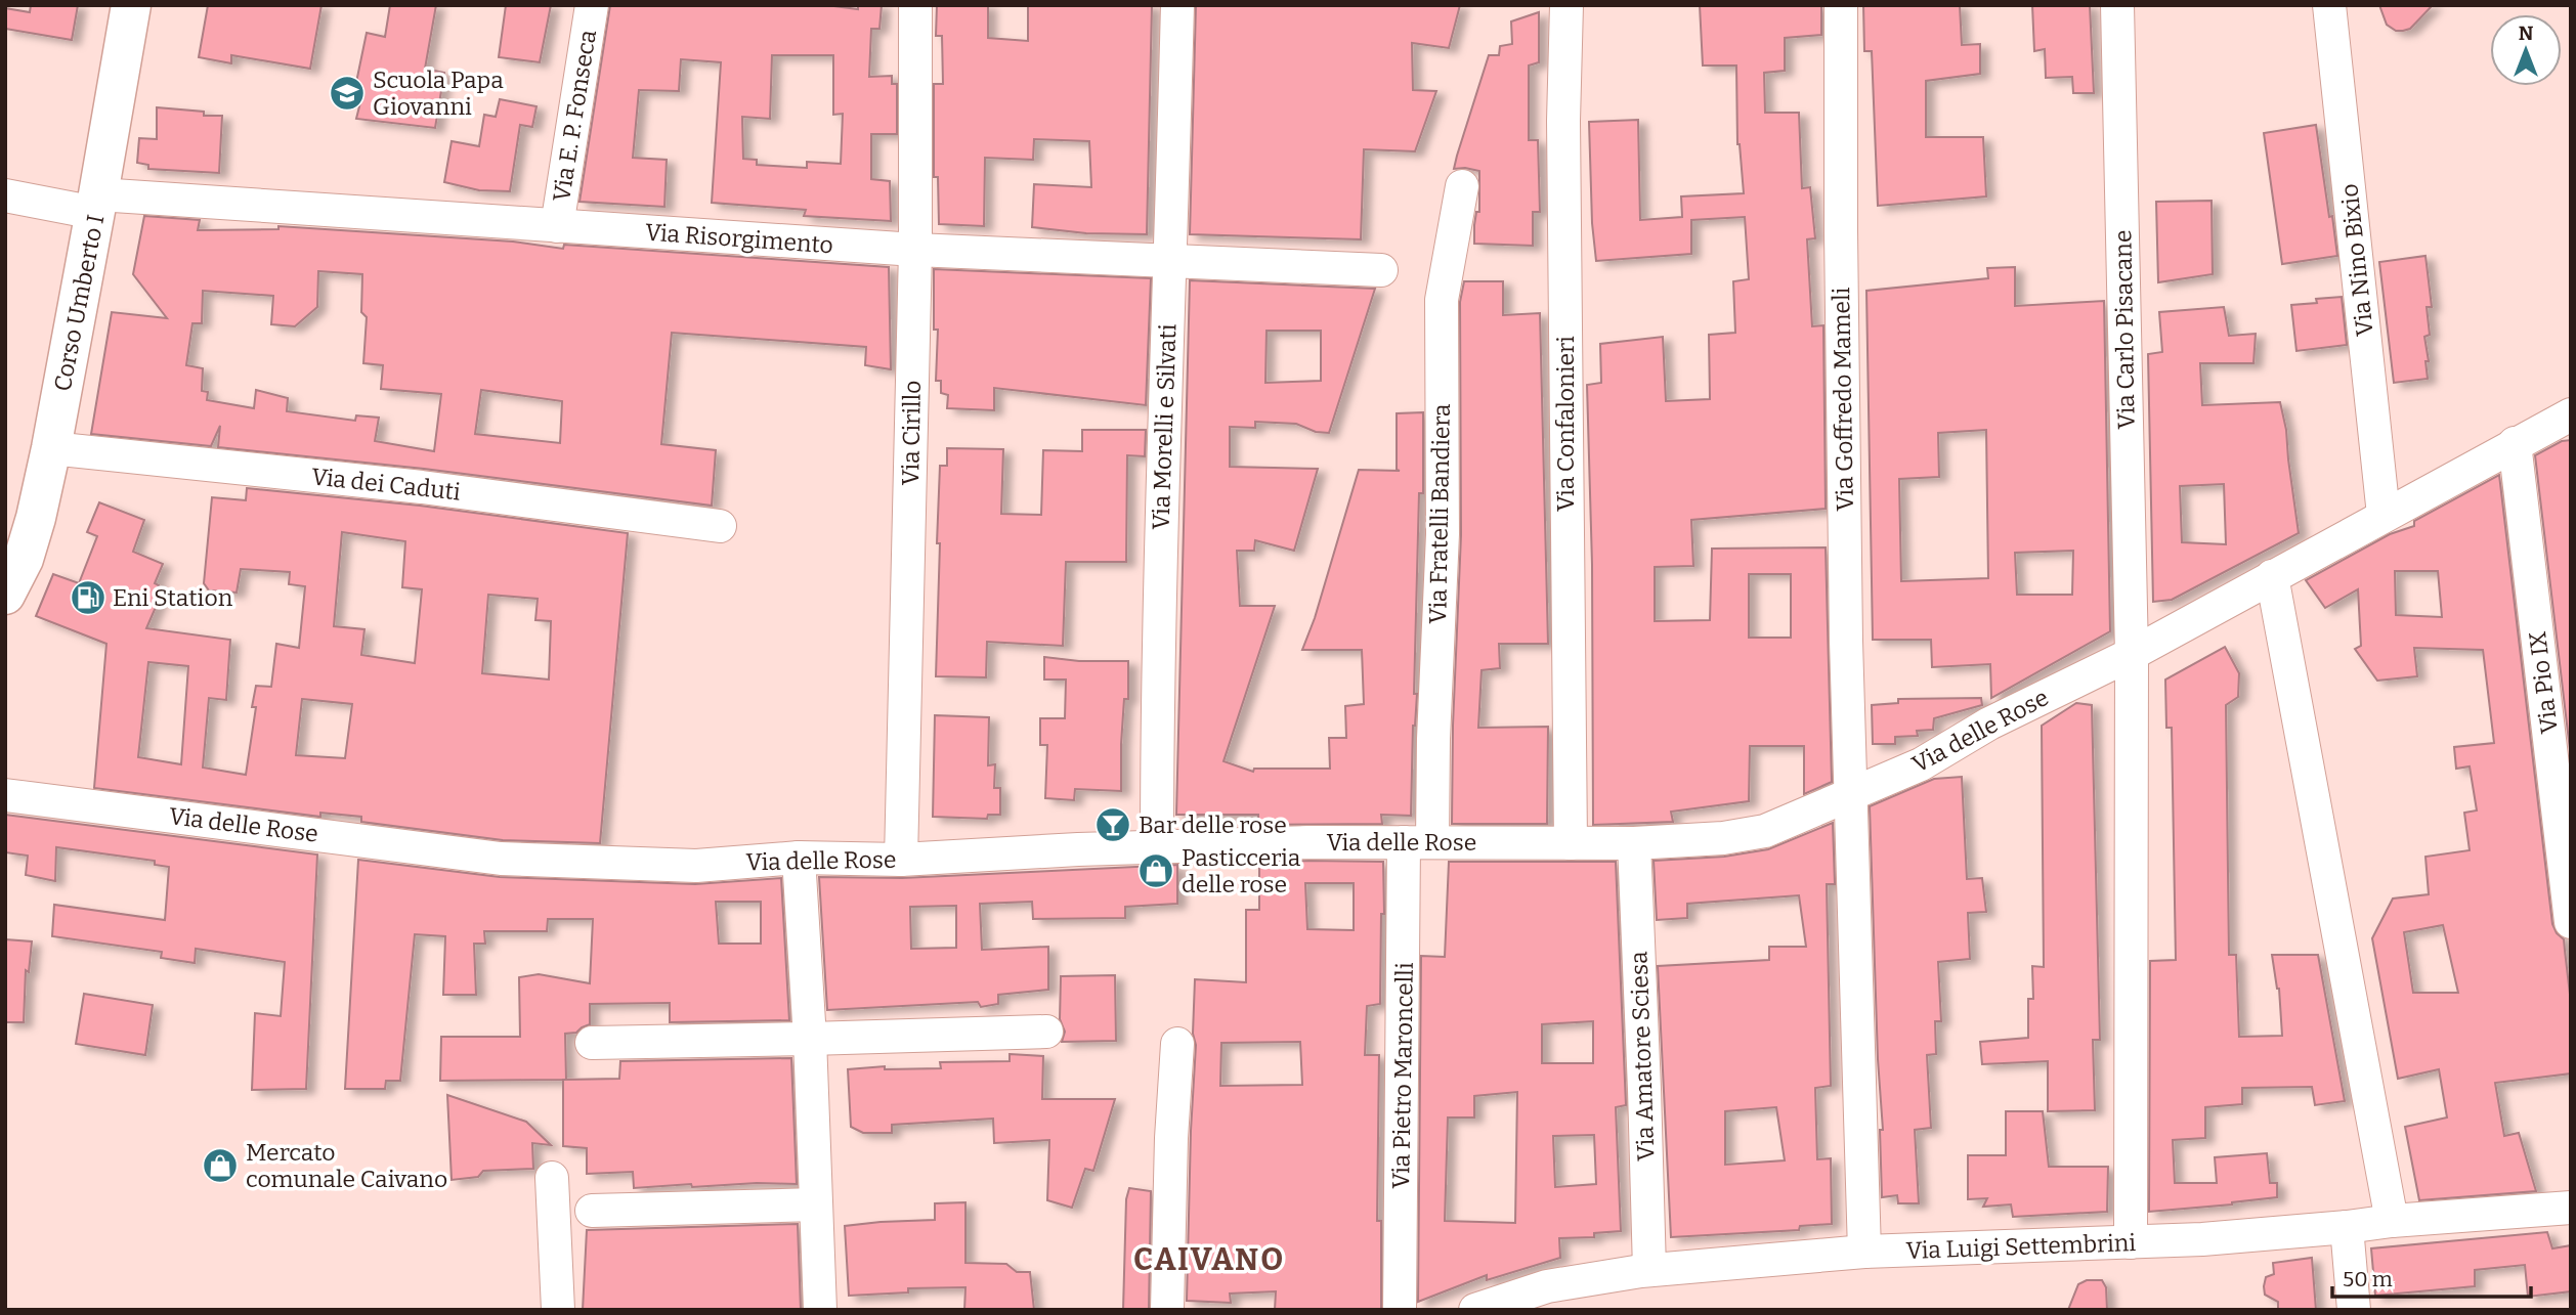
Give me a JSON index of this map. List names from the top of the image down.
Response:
{
  "streets": {
    "main road": ["Corso Umberto I"],
    "street": [
      "Via E. P. Fonseca",
      "Via Risorgimento",
      "Via Nino Bixio",
      "Via Carlo Pisacane",
      "Via Goffredo Mameli",
      "Via Confalonieri",
      "Via Morelli e Silvati",
      "Via Cirillo",
      "Via dei Caduti",
      "Via Fratelli Bandiera",
      "Via Pio IX",
      "Via delle Rose",
      "Via Amatore Sciesa",
      "Via Pietro Maroncelli",
      "Via Luigi Settembrini"
    ]
  },
  "crossings": [
    ["Via E. P. Fonseca", "Via Risorgimento"],
    ["Via Risorgimento", "Corso Umberto I"],
    ["Via Risorgimento", "Via Morelli e Silvati"],
    ["Via Risorgimento", "Via Cirillo"],
    ["Via Nino Bixio", "Via delle Rose"],
    ["Corso Umberto I", "Via dei Caduti"],
    ["Via Carlo Pisacane", "Via delle Rose"],
    ["Via Carlo Pisacane", "Via Luigi Settembrini"],
    ["Via Goffredo Mameli", "Via delle Rose"],
    ["Via Goffredo Mameli", "Via Luigi Settembrini"],
    ["Via Confalonieri", "Via delle Rose"],
    ["Via Morelli e Silvati", "Via delle Rose"],
    ["Via Cirillo", "Via delle Rose"],
    ["Via Fratelli Bandiera", "Via delle Rose"],
    ["Via Fratelli Bandiera", "Via Pietro Maroncelli"],
    ["Via Pio IX", "Via delle Rose"],
    ["Via delle Rose", "Via Amatore Sciesa"],
    ["Via delle Rose", "Via Pietro Maroncelli"],
    ["Via Amatore Sciesa", "Via Luigi Settembrini"]
  ],
  "districts": ["CAIVANO"],
  "places": {
    "school or university": ["Scuola Papa Giovanni"],
    "fuel station": ["Eni Station"],
    "bar": ["Bar delle rose"],
    "shop": ["Pasticceria delle rose", "Mercato comunale Caivano"]
  },
  "scale_bar": "50 m",
  "north": "top"
}
